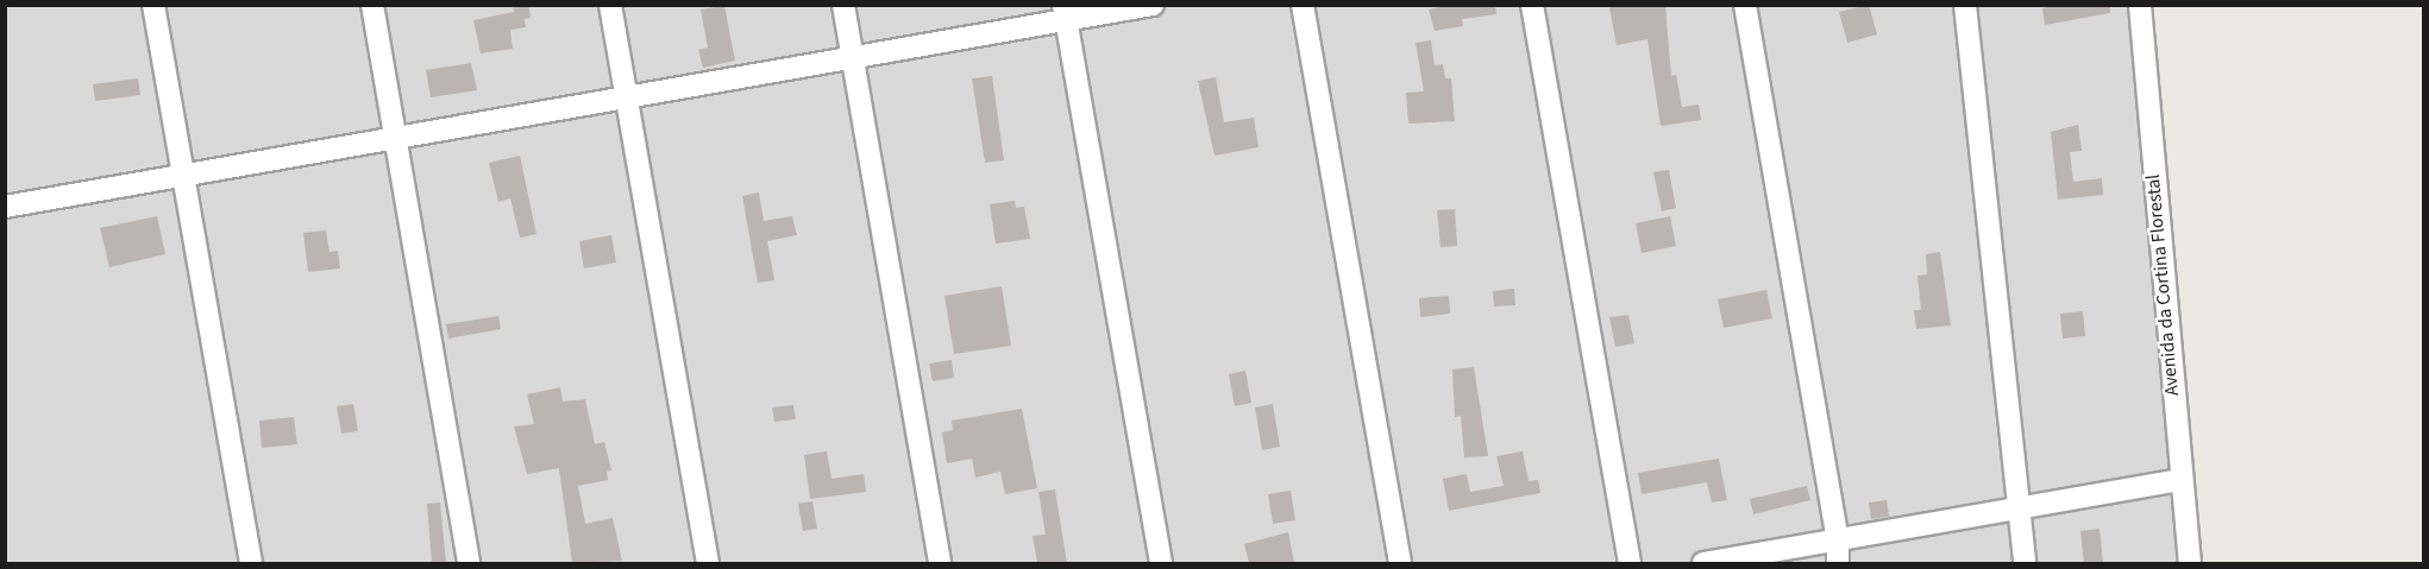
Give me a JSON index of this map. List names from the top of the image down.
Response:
{
  "streets": {
    "street": ["Avenida da Cortina Florestal"]
  }
}
